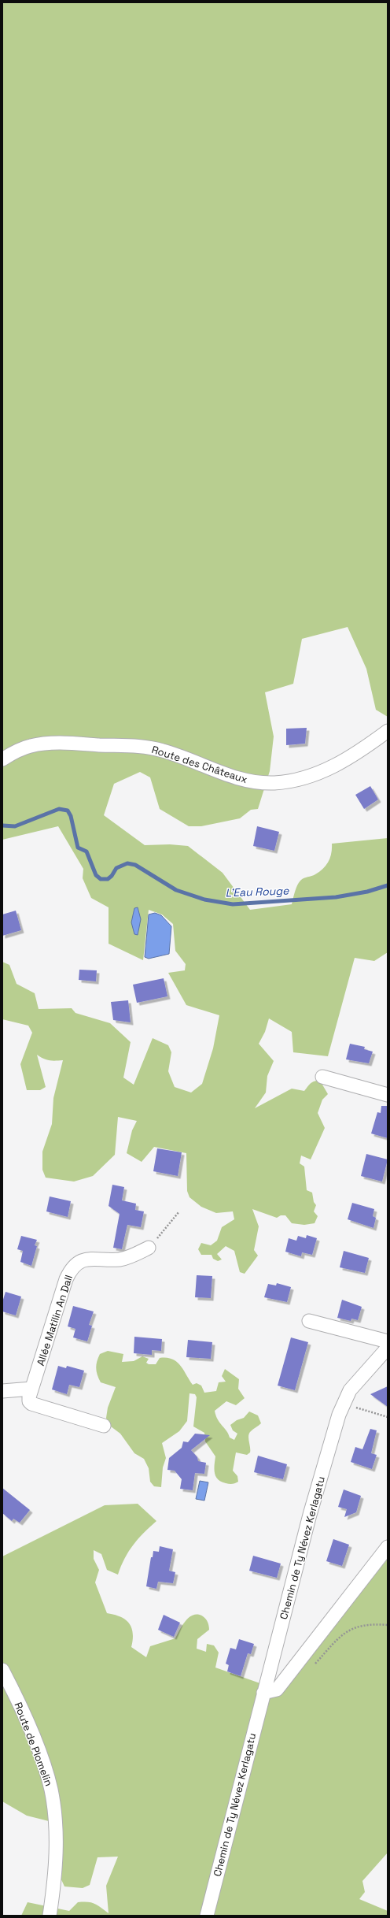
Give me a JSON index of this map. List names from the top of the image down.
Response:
{
  "streets": {
    "street": [
      "Route des Châteaux",
      "Allée Matilin An Dall",
      "Chemin de Ty Névez Kerlagatu",
      "Route de Plomelin"
    ]
  },
  "water": ["L'Eau Rouge"]
}
